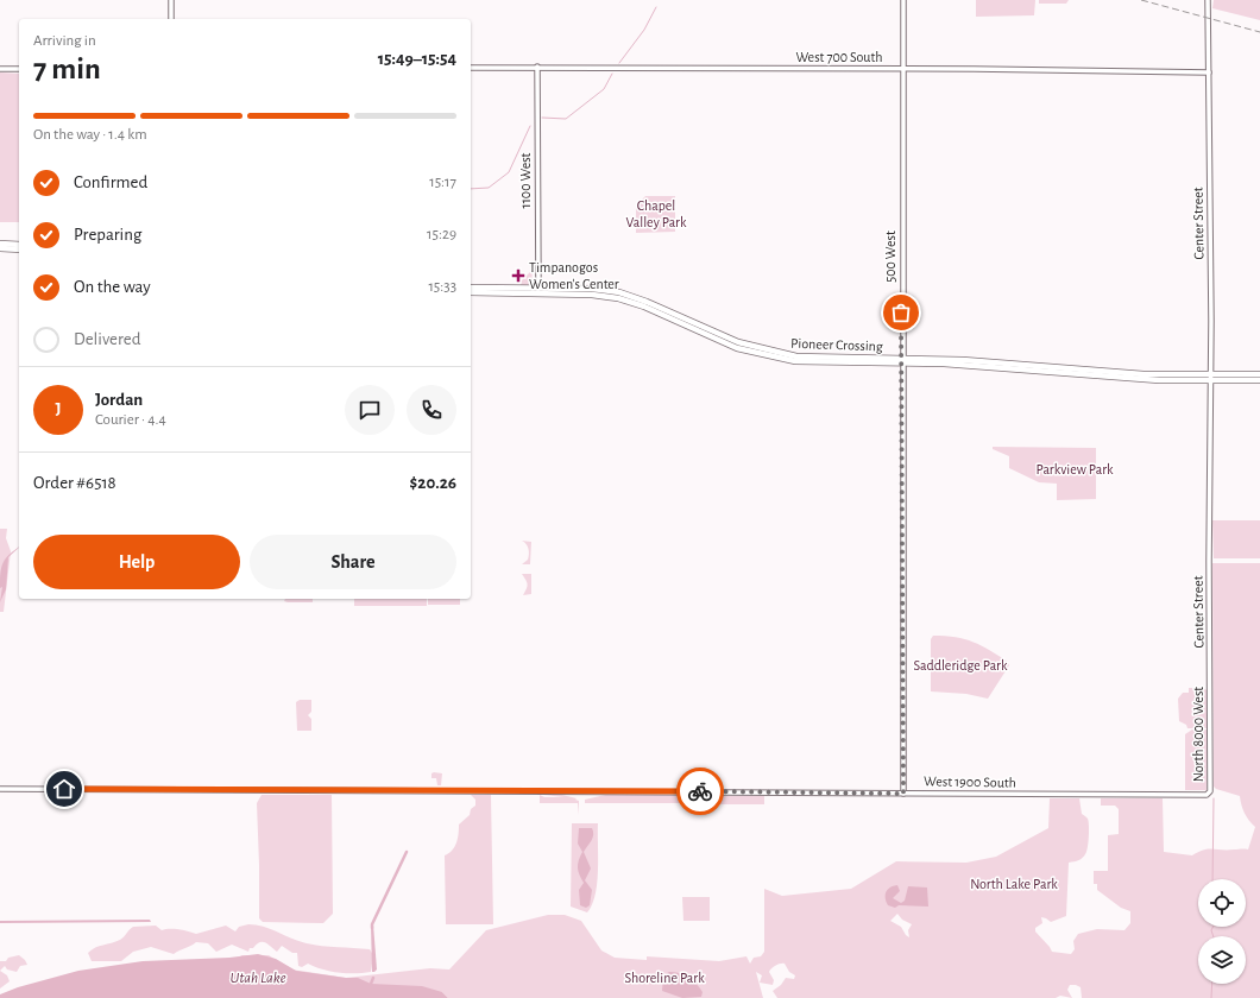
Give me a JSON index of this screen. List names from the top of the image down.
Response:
{
  "streets": {
    "highway": ["Pioneer Crossing"],
    "street": [
      "West 700 South",
      "1100 West",
      "Center Street",
      "500 West",
      "North 8000 West",
      "West 1900 South"
    ]
  },
  "crossings": [
    ["West 700 South", "1100 West"],
    ["West 700 South", "Center Street"],
    ["West 700 South", "500 West"],
    ["1100 West", "Pioneer Crossing"],
    ["Center Street", "Pioneer Crossing"],
    ["Center Street", "North 8000 West"],
    ["500 West", "Pioneer Crossing"],
    ["500 West", "West 1900 South"],
    ["North 8000 West", "West 1900 South"]
  ],
  "water": ["Utah Lake"],
  "parks": [
    "Chapel Valley Park",
    "Parkview Park",
    "Saddleridge Park",
    "North Lake Park",
    "Shoreline Park"
  ],
  "places": {
    "health": ["Timpanogos Women's Center"]
  },
  "page": {
    "heading": ["7 min", "Arriving in", "15:49–15:54"],
    "panel": [
      "Jordan",
      "Courier · 4.4",
      "Order #6518",
      "$20.26"
    ],
    "bar": "On the way · 1.4 km",
    "list": [
      ["Confirmed", "15:17"],
      ["Preparing", "15:29"],
      ["On the way", "15:33"],
      "Delivered"
    ],
    "round": "J",
    "buttons": ["Help", "Share"]
  }
}
